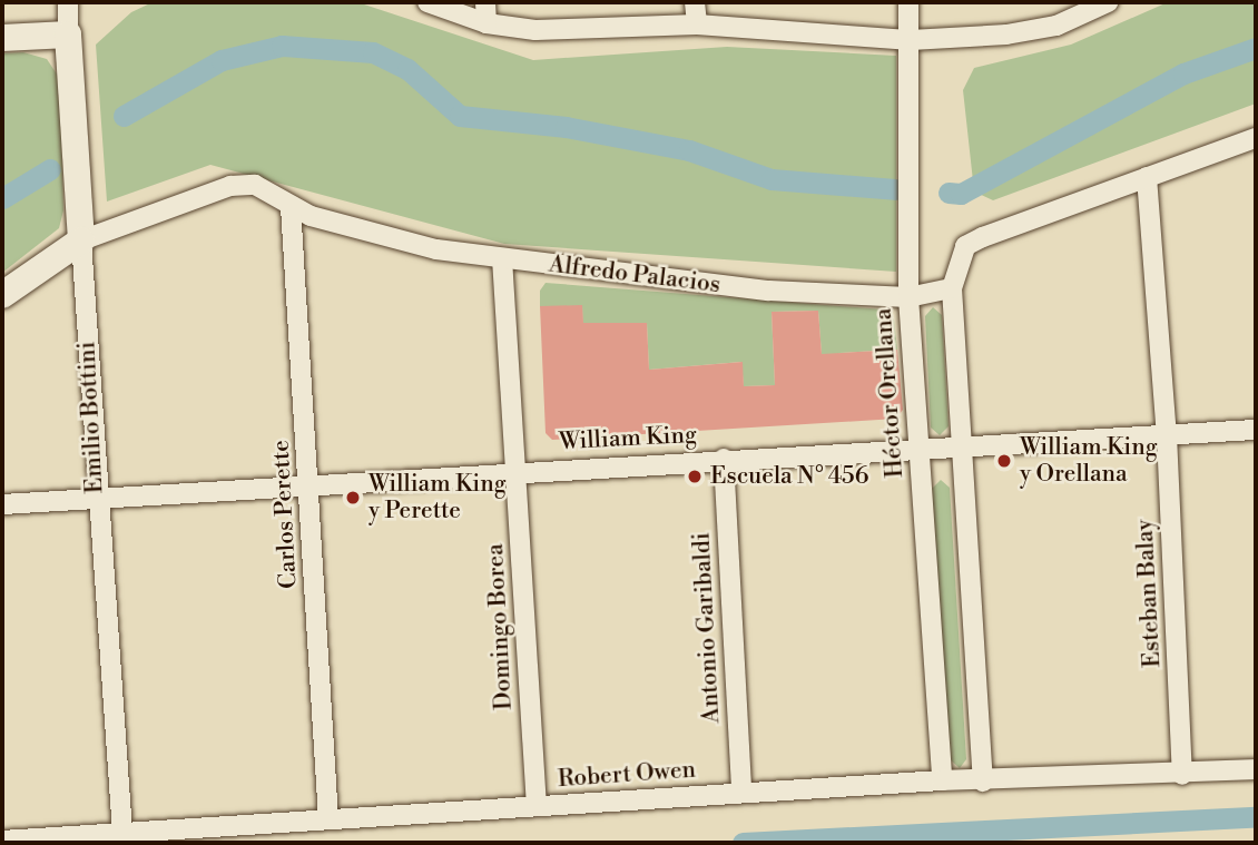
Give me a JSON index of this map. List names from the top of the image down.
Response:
{
  "streets": {
    "street": [
      "Alfredo Palacios",
      "Héctor Orellana",
      "Emilio Bottini",
      "William King",
      "Carlos Perette",
      "Esteban Balay",
      "Domingo Borea",
      "Antonio Garibaldi",
      "Robert Owen"
    ]
  },
  "crossings": [
    ["Alfredo Palacios", "Héctor Orellana"],
    ["Alfredo Palacios", "Emilio Bottini"],
    ["Alfredo Palacios", "Carlos Perette"],
    ["Alfredo Palacios", "Domingo Borea"],
    ["Héctor Orellana", "William King"],
    ["Héctor Orellana", "Robert Owen"],
    ["Emilio Bottini", "William King"],
    ["Emilio Bottini", "Robert Owen"],
    ["William King", "Carlos Perette"],
    ["William King", "Esteban Balay"],
    ["William King", "Domingo Borea"],
    ["William King", "Antonio Garibaldi"],
    ["Carlos Perette", "Robert Owen"],
    ["Esteban Balay", "Robert Owen"],
    ["Domingo Borea", "Robert Owen"],
    ["Antonio Garibaldi", "Robert Owen"]
  ],
  "places": ["William King y Orellana", "Escuela N° 456", "William King y Perette"]
}
